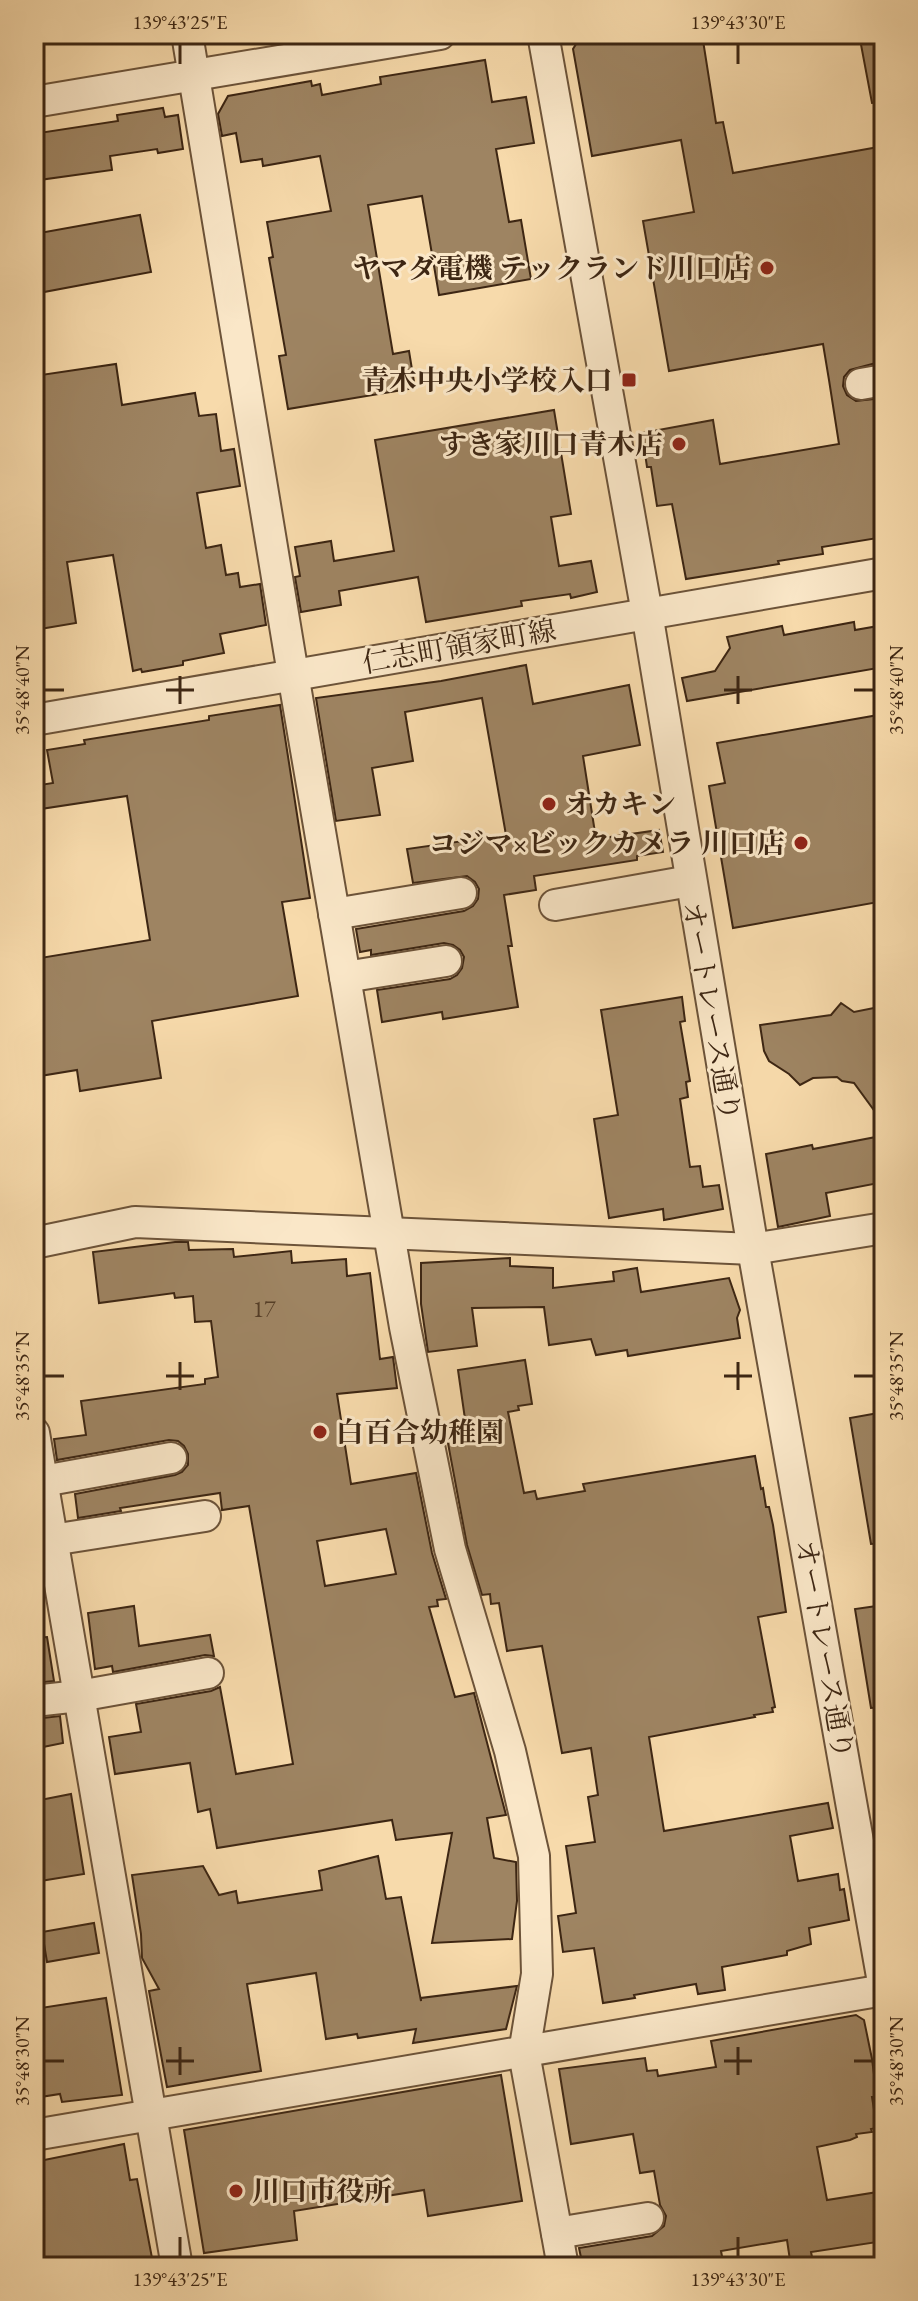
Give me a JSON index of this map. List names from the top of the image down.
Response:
{
  "streets": {
    "street": ["仁志町領家町線", "オートレース通り"]
  },
  "crossings": [
    ["仁志町領家町線", "オートレース通り"]
  ],
  "places": {
    "other": [
      "ヤマダ電機 テックランド川口店",
      "すき家川口青木店",
      "オカキン",
      "コジマ×ビックカメラ 川口店",
      "白百合幼稚園",
      "川口市役所"
    ],
    "transit": ["青木中央小学校入口"]
  },
  "house_numbers": ["17"],
  "coordinates": [
    "139°43'25\"E",
    "139°43'30\"E",
    "35°48'40\"N",
    "35°48'35\"N",
    "35°48'30\"N"
  ]
}
